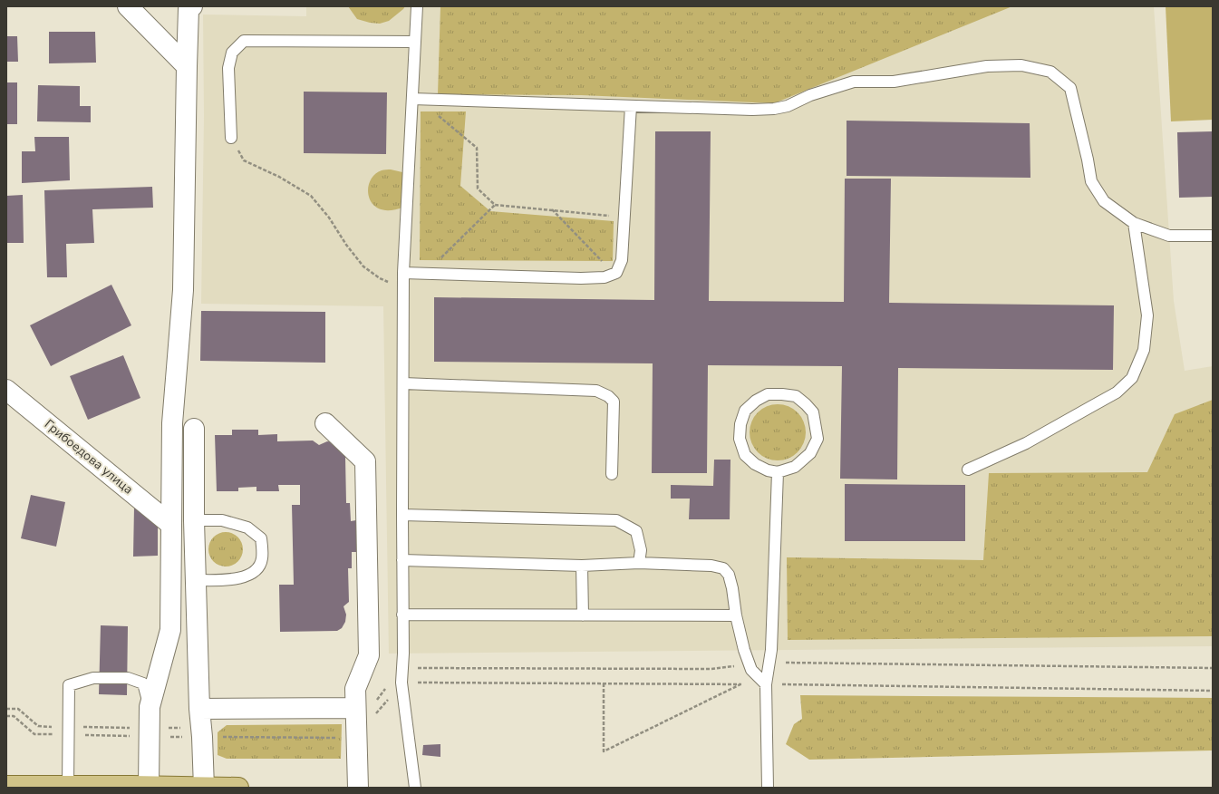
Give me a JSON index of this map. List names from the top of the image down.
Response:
{
  "streets": {
    "street": ["Грибоедова улица"]
  }
}
